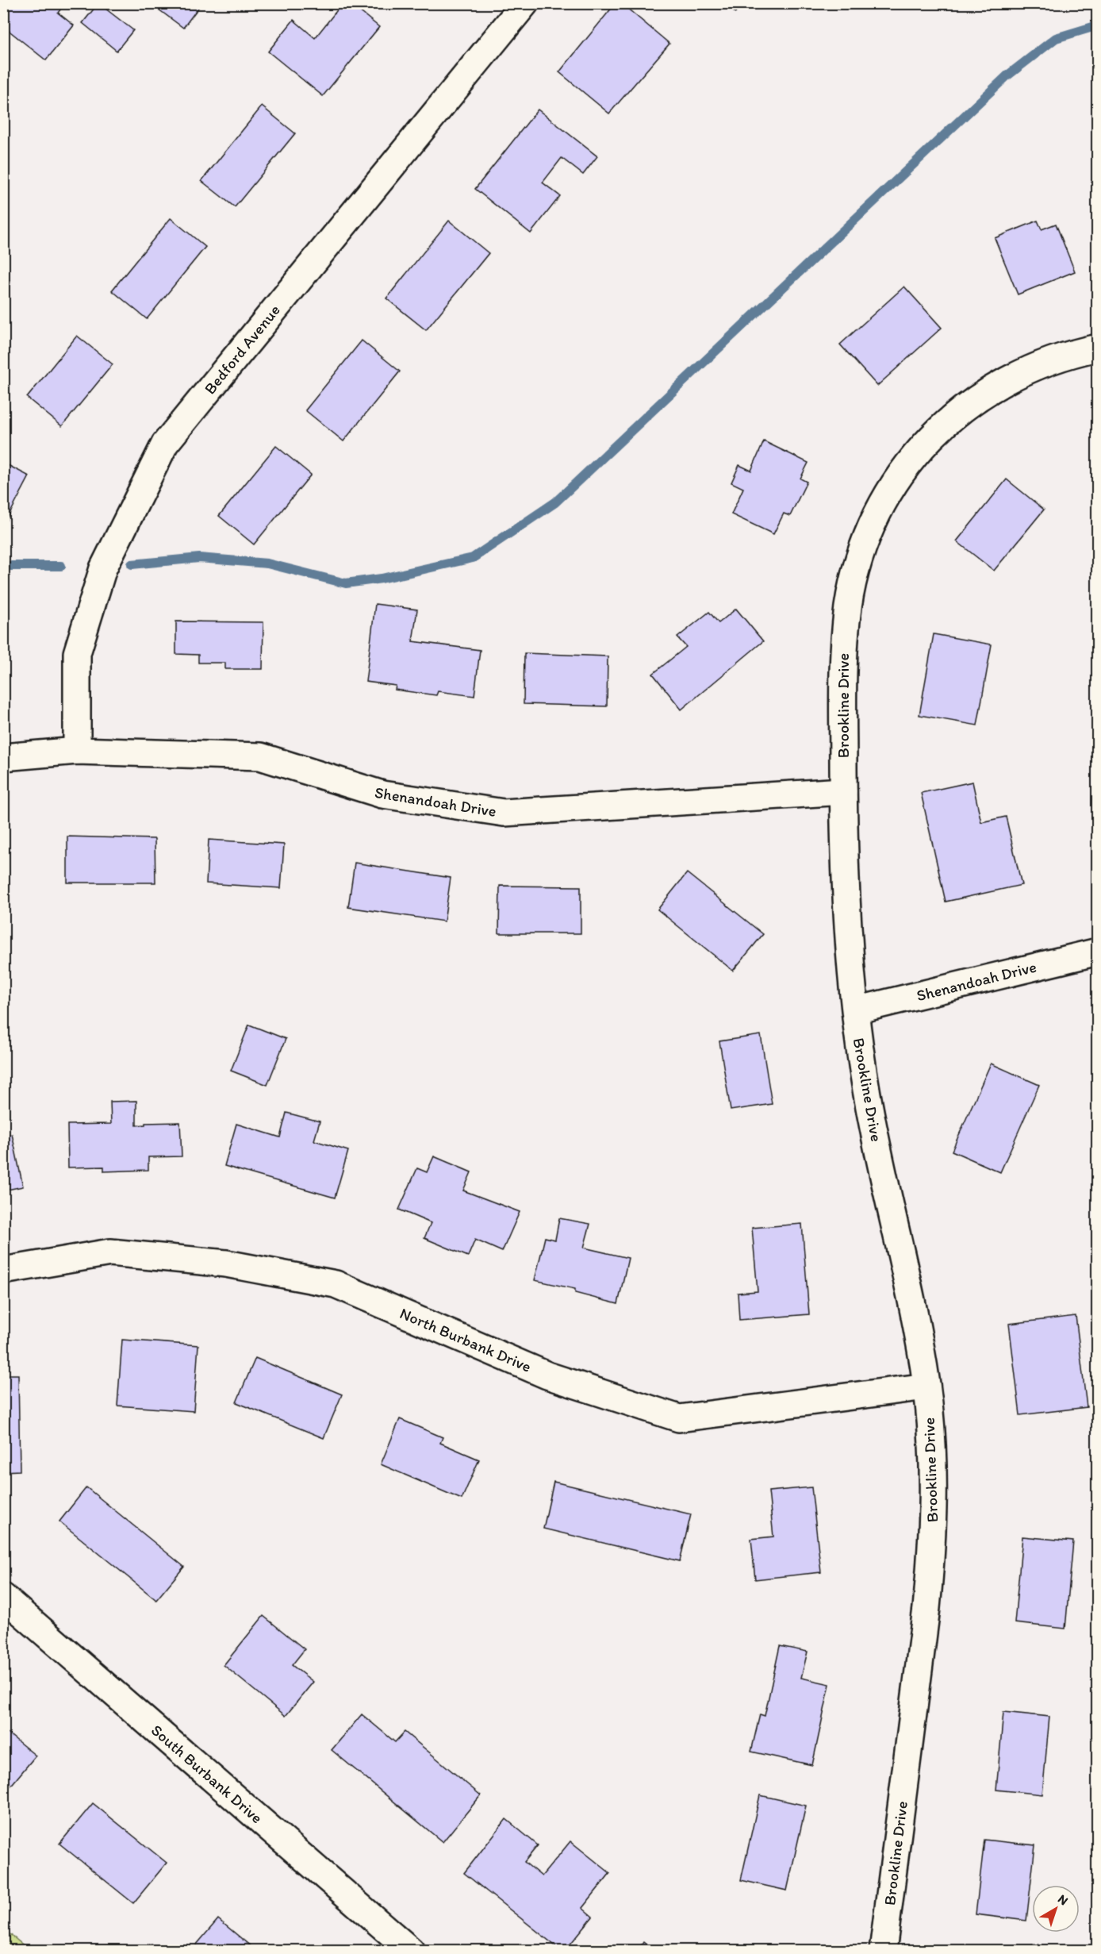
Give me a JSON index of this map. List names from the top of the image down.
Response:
{
  "streets": {
    "street": [
      "Bedford Avenue",
      "Brookline Drive",
      "Shenandoah Drive",
      "North Burbank Drive",
      "South Burbank Drive"
    ]
  },
  "crossings": [
    ["Bedford Avenue", "Shenandoah Drive"],
    ["Brookline Drive", "Shenandoah Drive"],
    ["Brookline Drive", "North Burbank Drive"]
  ],
  "north": "top right"
}
